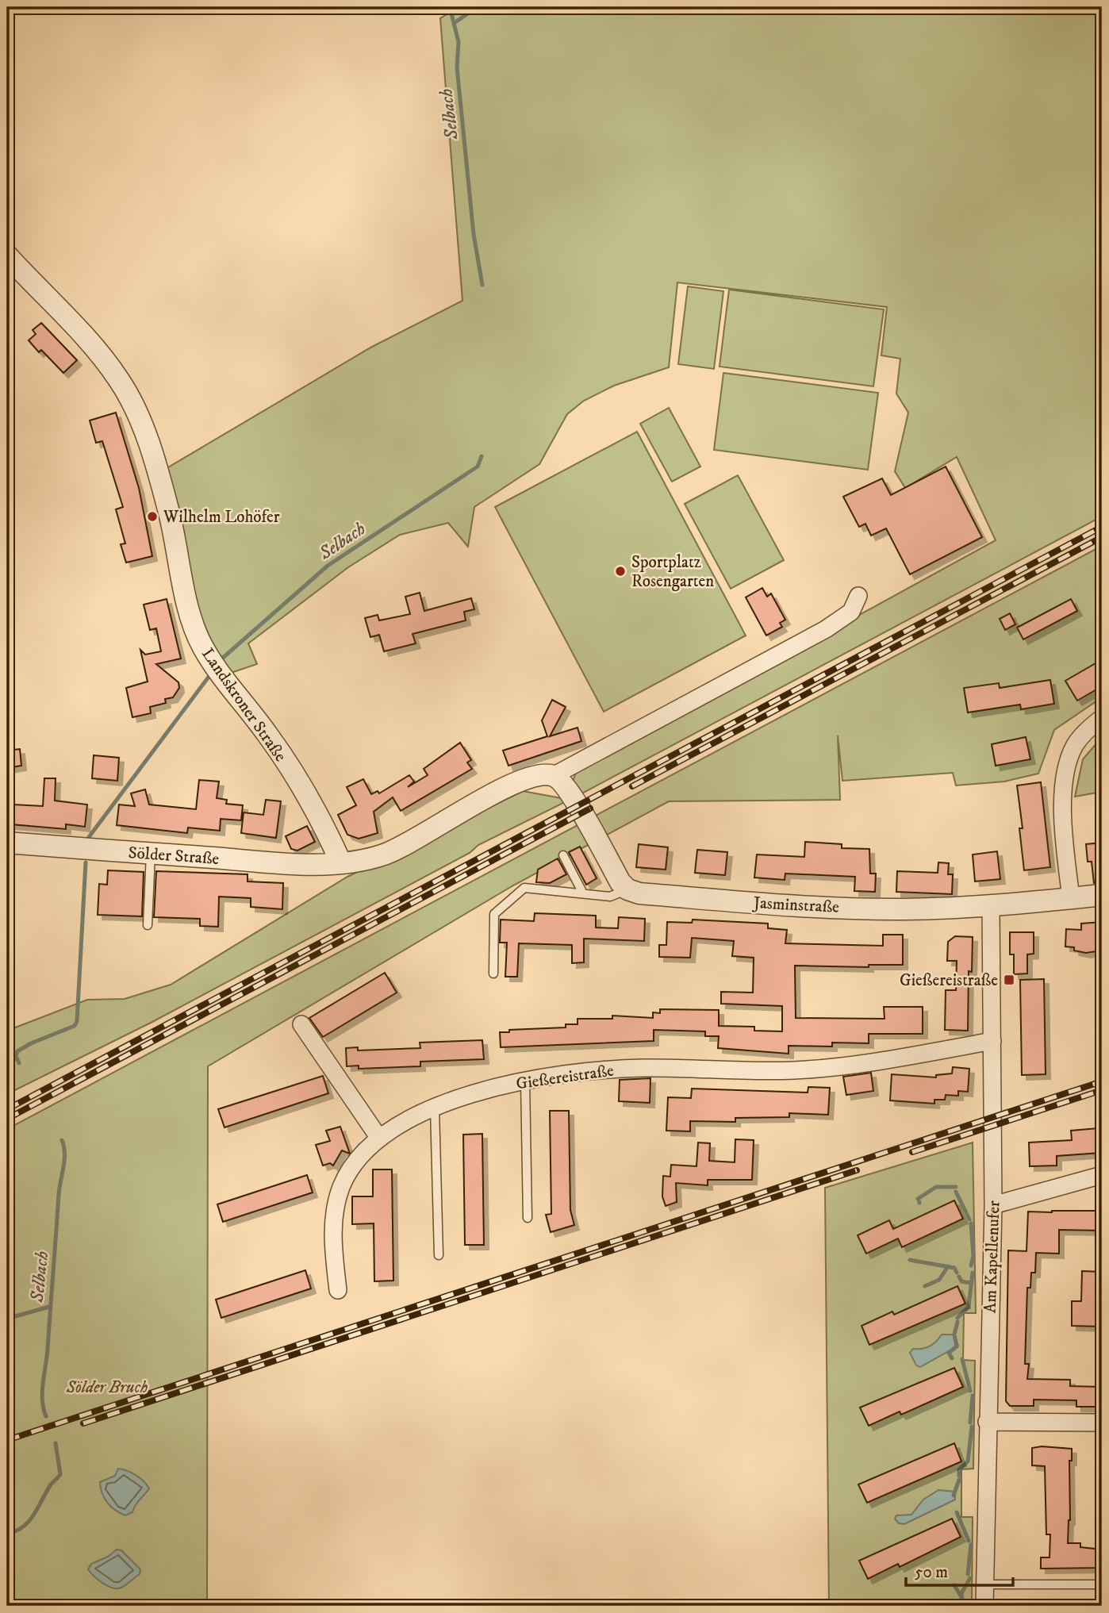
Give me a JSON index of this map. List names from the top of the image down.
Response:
{
  "streets": {
    "street": [
      "Landskroner Straße",
      "Sölder Straße",
      "Jasminstraße",
      "Gießereistraße",
      "Am Kapellenufer"
    ]
  },
  "crossings": [
    ["Landskroner Straße", "Sölder Straße"],
    ["Jasminstraße", "Am Kapellenufer"],
    ["Gießereistraße", "Am Kapellenufer"]
  ],
  "water": ["Selbach"],
  "parks": ["Sölder Bruch"],
  "places": {
    "other": ["Wilhelm Lohöfer", "Sportplatz Rosengarten"],
    "transit": ["Gießereistraße"]
  },
  "scale_bar": "50 m"
}
